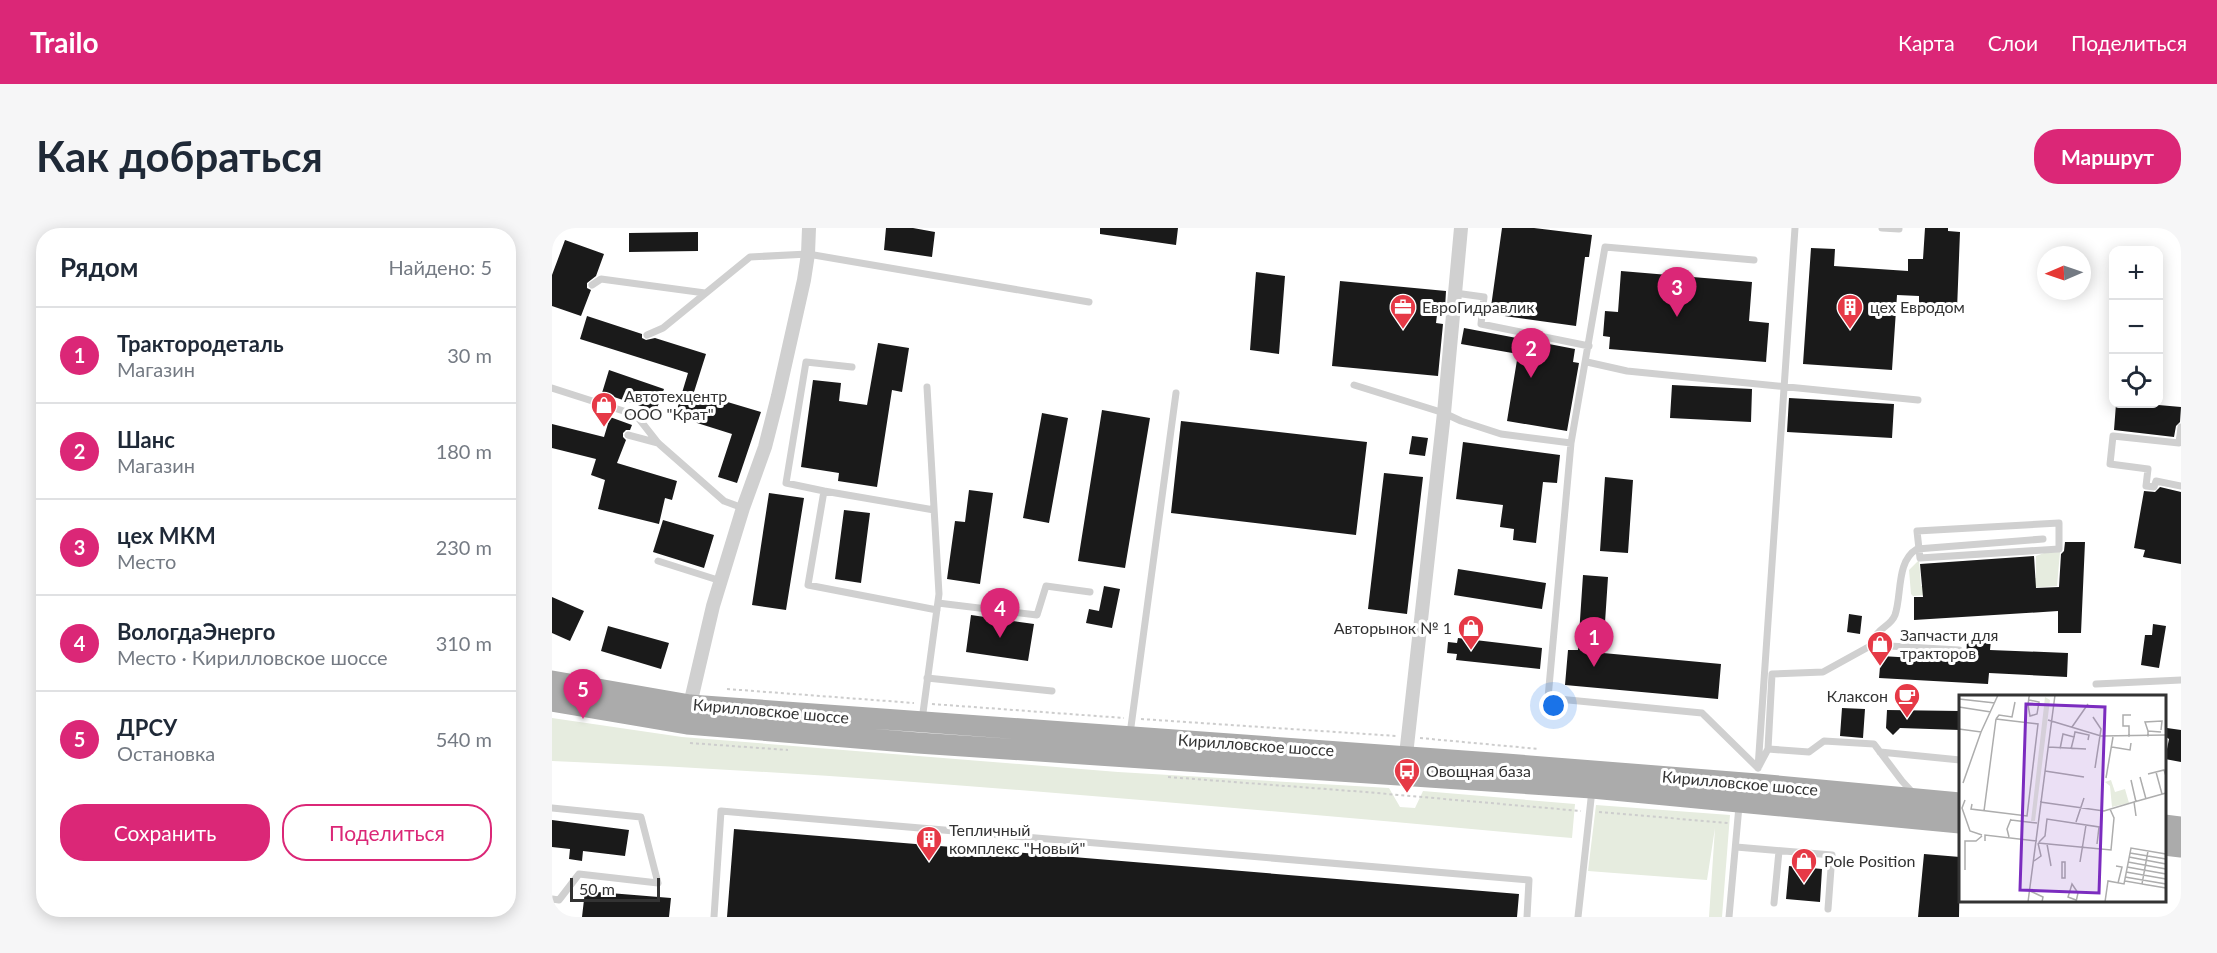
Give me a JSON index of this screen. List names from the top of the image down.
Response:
{
  "streets": {
    "main road": ["Кирилловское шоссе"]
  },
  "places": {
    "office": ["ЕвроГидравлик"],
    "building": ["цех Евродом", "Тепличный комплекс \"Новый\""],
    "shop": [
      "Автотехцентр ООО \"Крат\"",
      "Авторынок № 1",
      "Запчасти для тракторов",
      "Pole Position"
    ],
    "cafe": ["Клаксон"],
    "bus stop": ["Овощная база"]
  },
  "scale_bar": "50 m",
  "north": "left",
  "page": {
    "header": "Trailo",
    "nav": ["Карта", "Слои", "Поделиться"],
    "buttons": [
      "Маршрут",
      ["Сохранить", "Поделиться"]
    ],
    "title": "Как добраться",
    "heading": ["Рядом", "Найдено: 5"],
    "map_buttons": ["+", "−"],
    "pins": [
      "3",
      "2",
      "4",
      "1",
      "5"
    ],
    "list": [
      {
        "mark": "1",
        "name": "Трактородеталь",
        "note": "Магазин",
        "value": "30 m"
      },
      {
        "mark": "2",
        "name": "Шанс",
        "note": "Магазин",
        "value": "180 m"
      },
      {
        "mark": "3",
        "name": "цех МКМ",
        "note": "Место",
        "value": "230 m"
      },
      {
        "mark": "4",
        "name": "ВологдаЭнерго",
        "note": "Место · Кирилловское шоссе",
        "value": "310 m"
      },
      {
        "mark": "5",
        "name": "ДРСУ",
        "note": "Остановка",
        "value": "540 m"
      }
    ],
    "scale": "50 m"
  }
}
